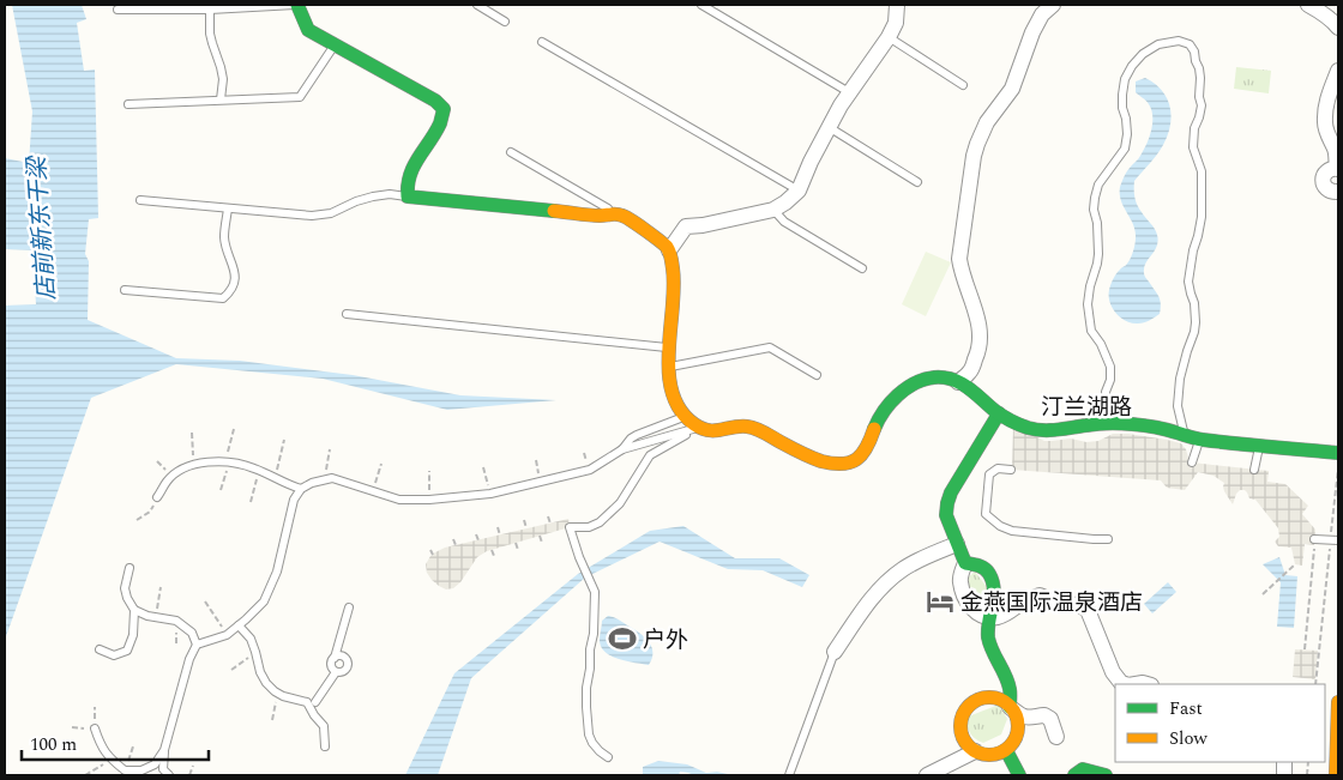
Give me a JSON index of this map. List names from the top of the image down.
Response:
{
  "streets": {
    "street": ["汀兰湖路"]
  },
  "water": ["店前新东干梁"],
  "places": {
    "hotel": ["金燕国际温泉酒店"],
    "sports": ["户外"]
  },
  "legend": ["Fast", "Slow"],
  "scale_bar": "100 m"
}
